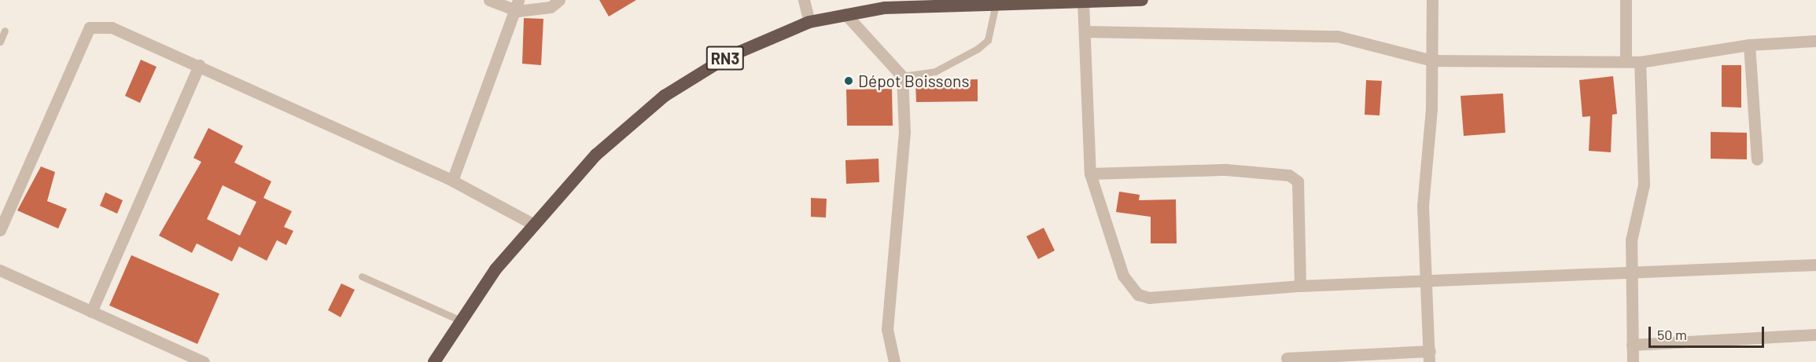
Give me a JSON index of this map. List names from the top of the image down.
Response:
{
  "streets": {
    "highway": ["RN3"]
  },
  "places": ["Dépot Boissons"],
  "scale_bar": "50 m"
}
